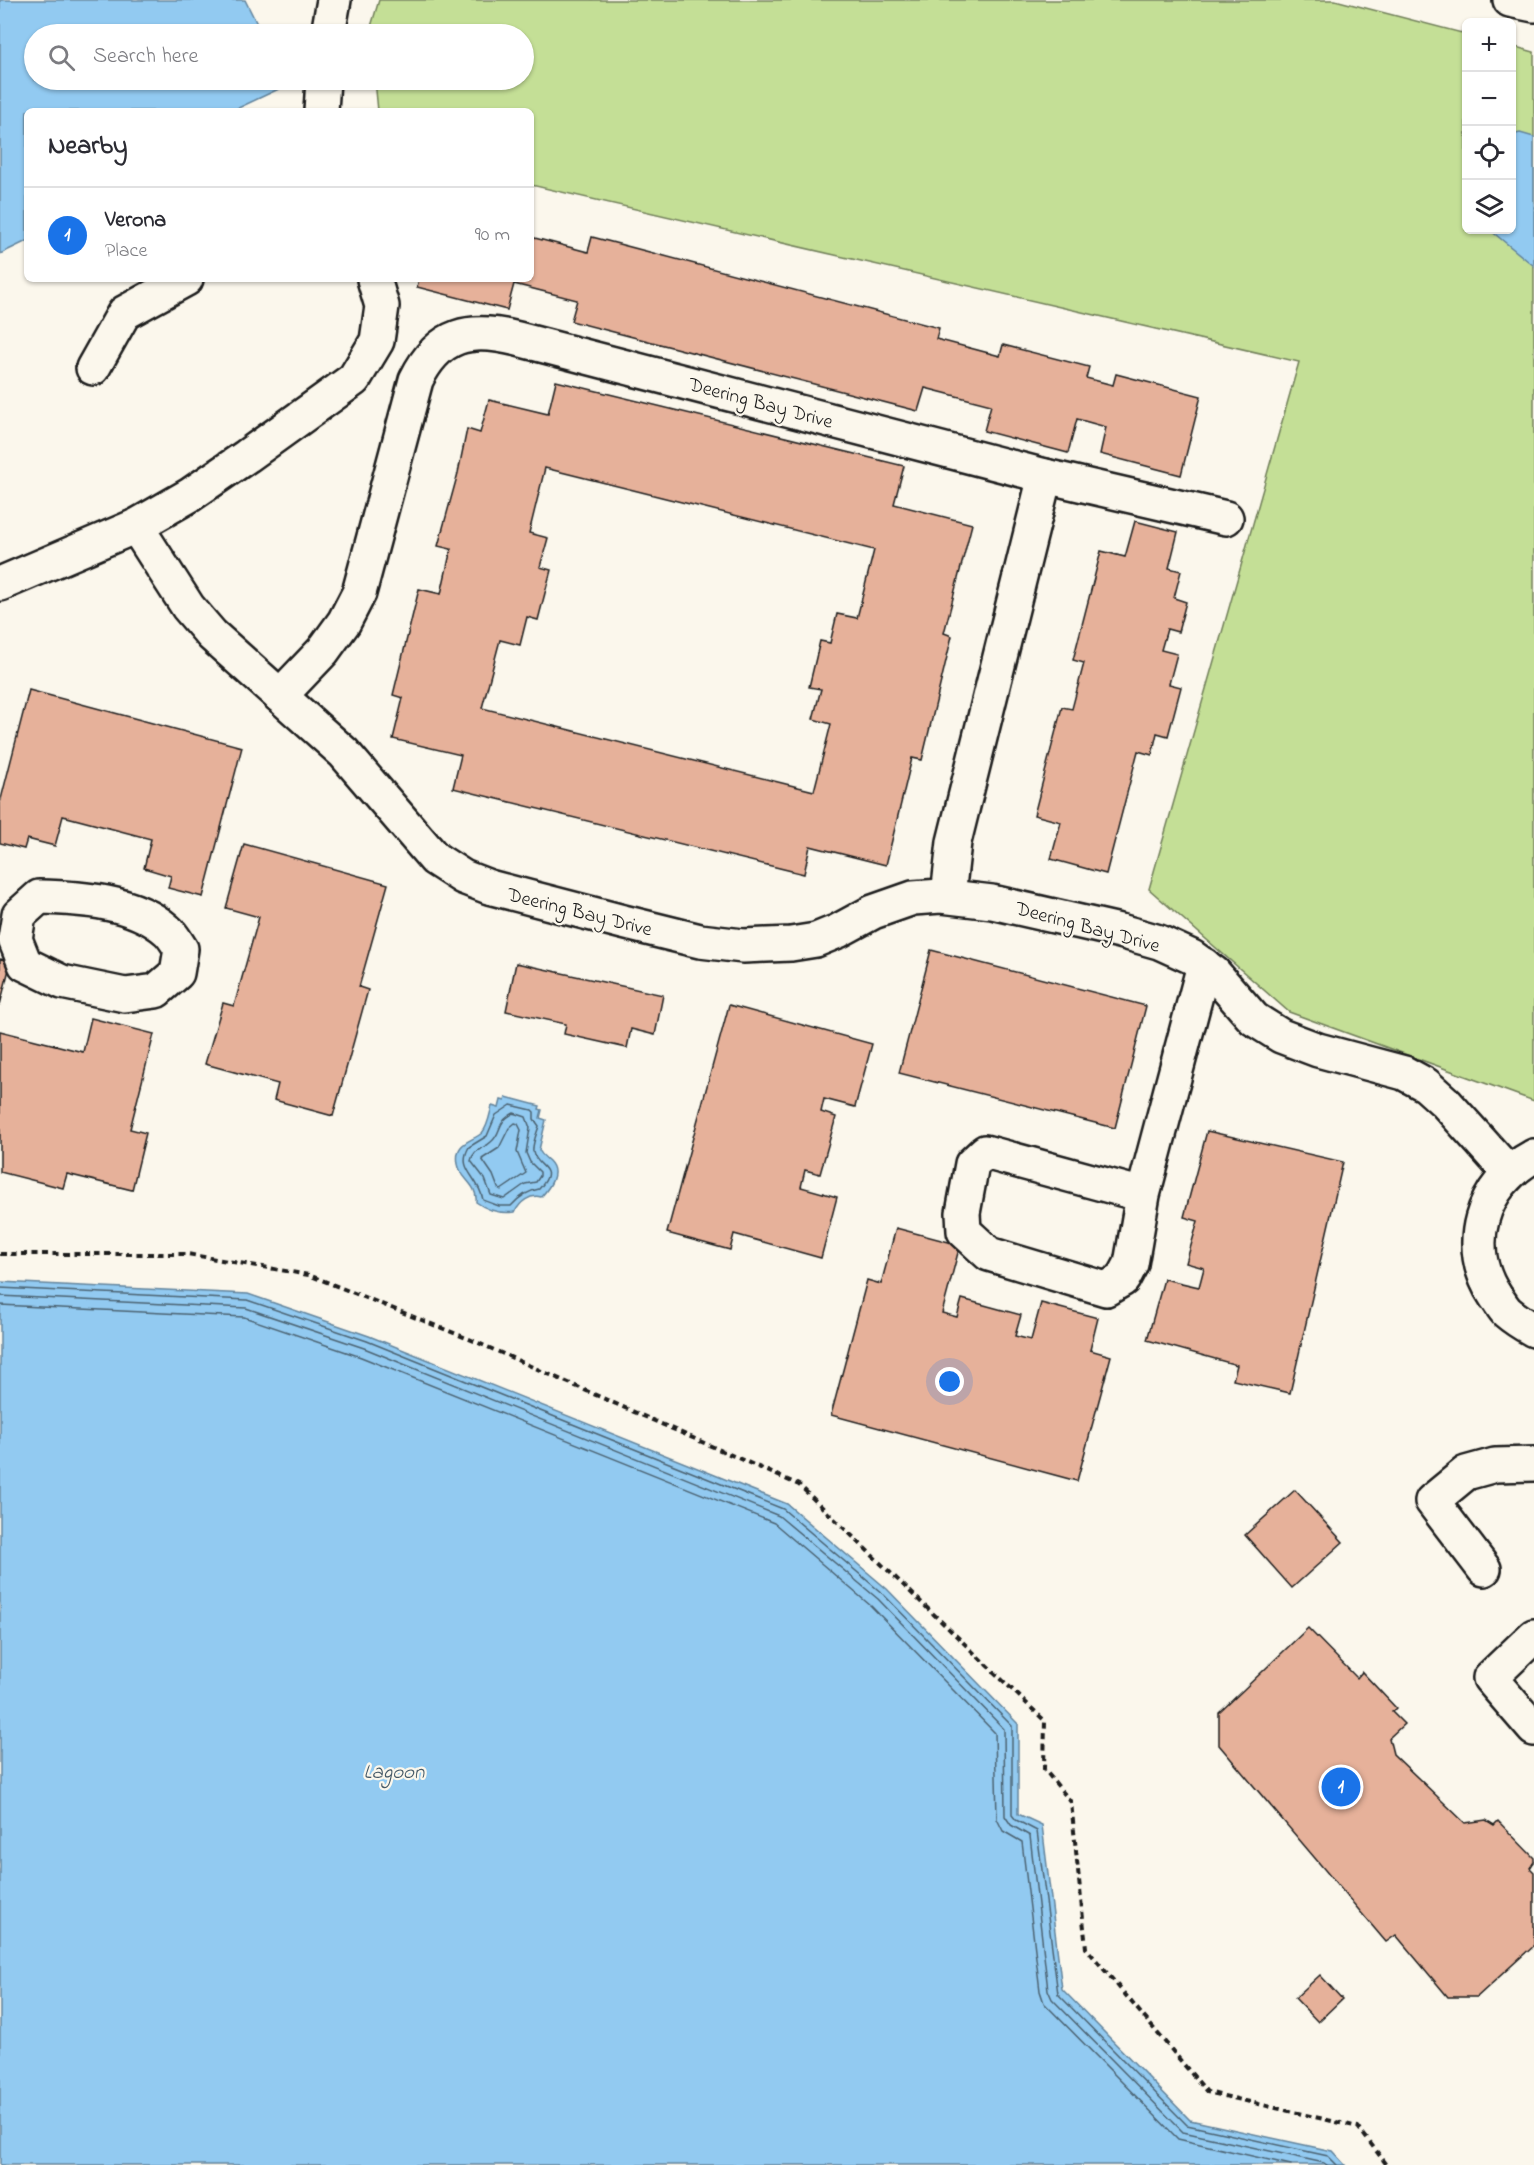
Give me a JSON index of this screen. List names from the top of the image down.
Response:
{
  "streets": {
    "street": ["Deering Bay Drive"]
  },
  "water": ["Lagoon"],
  "page": {
    "map_buttons": ["+", "−"],
    "search": "Search here",
    "heading": "Nearby",
    "list": [
      {
        "mark": "1",
        "name": "Verona",
        "note": "Place",
        "value": "90 m"
      }
    ],
    "pins": "1"
  }
}
